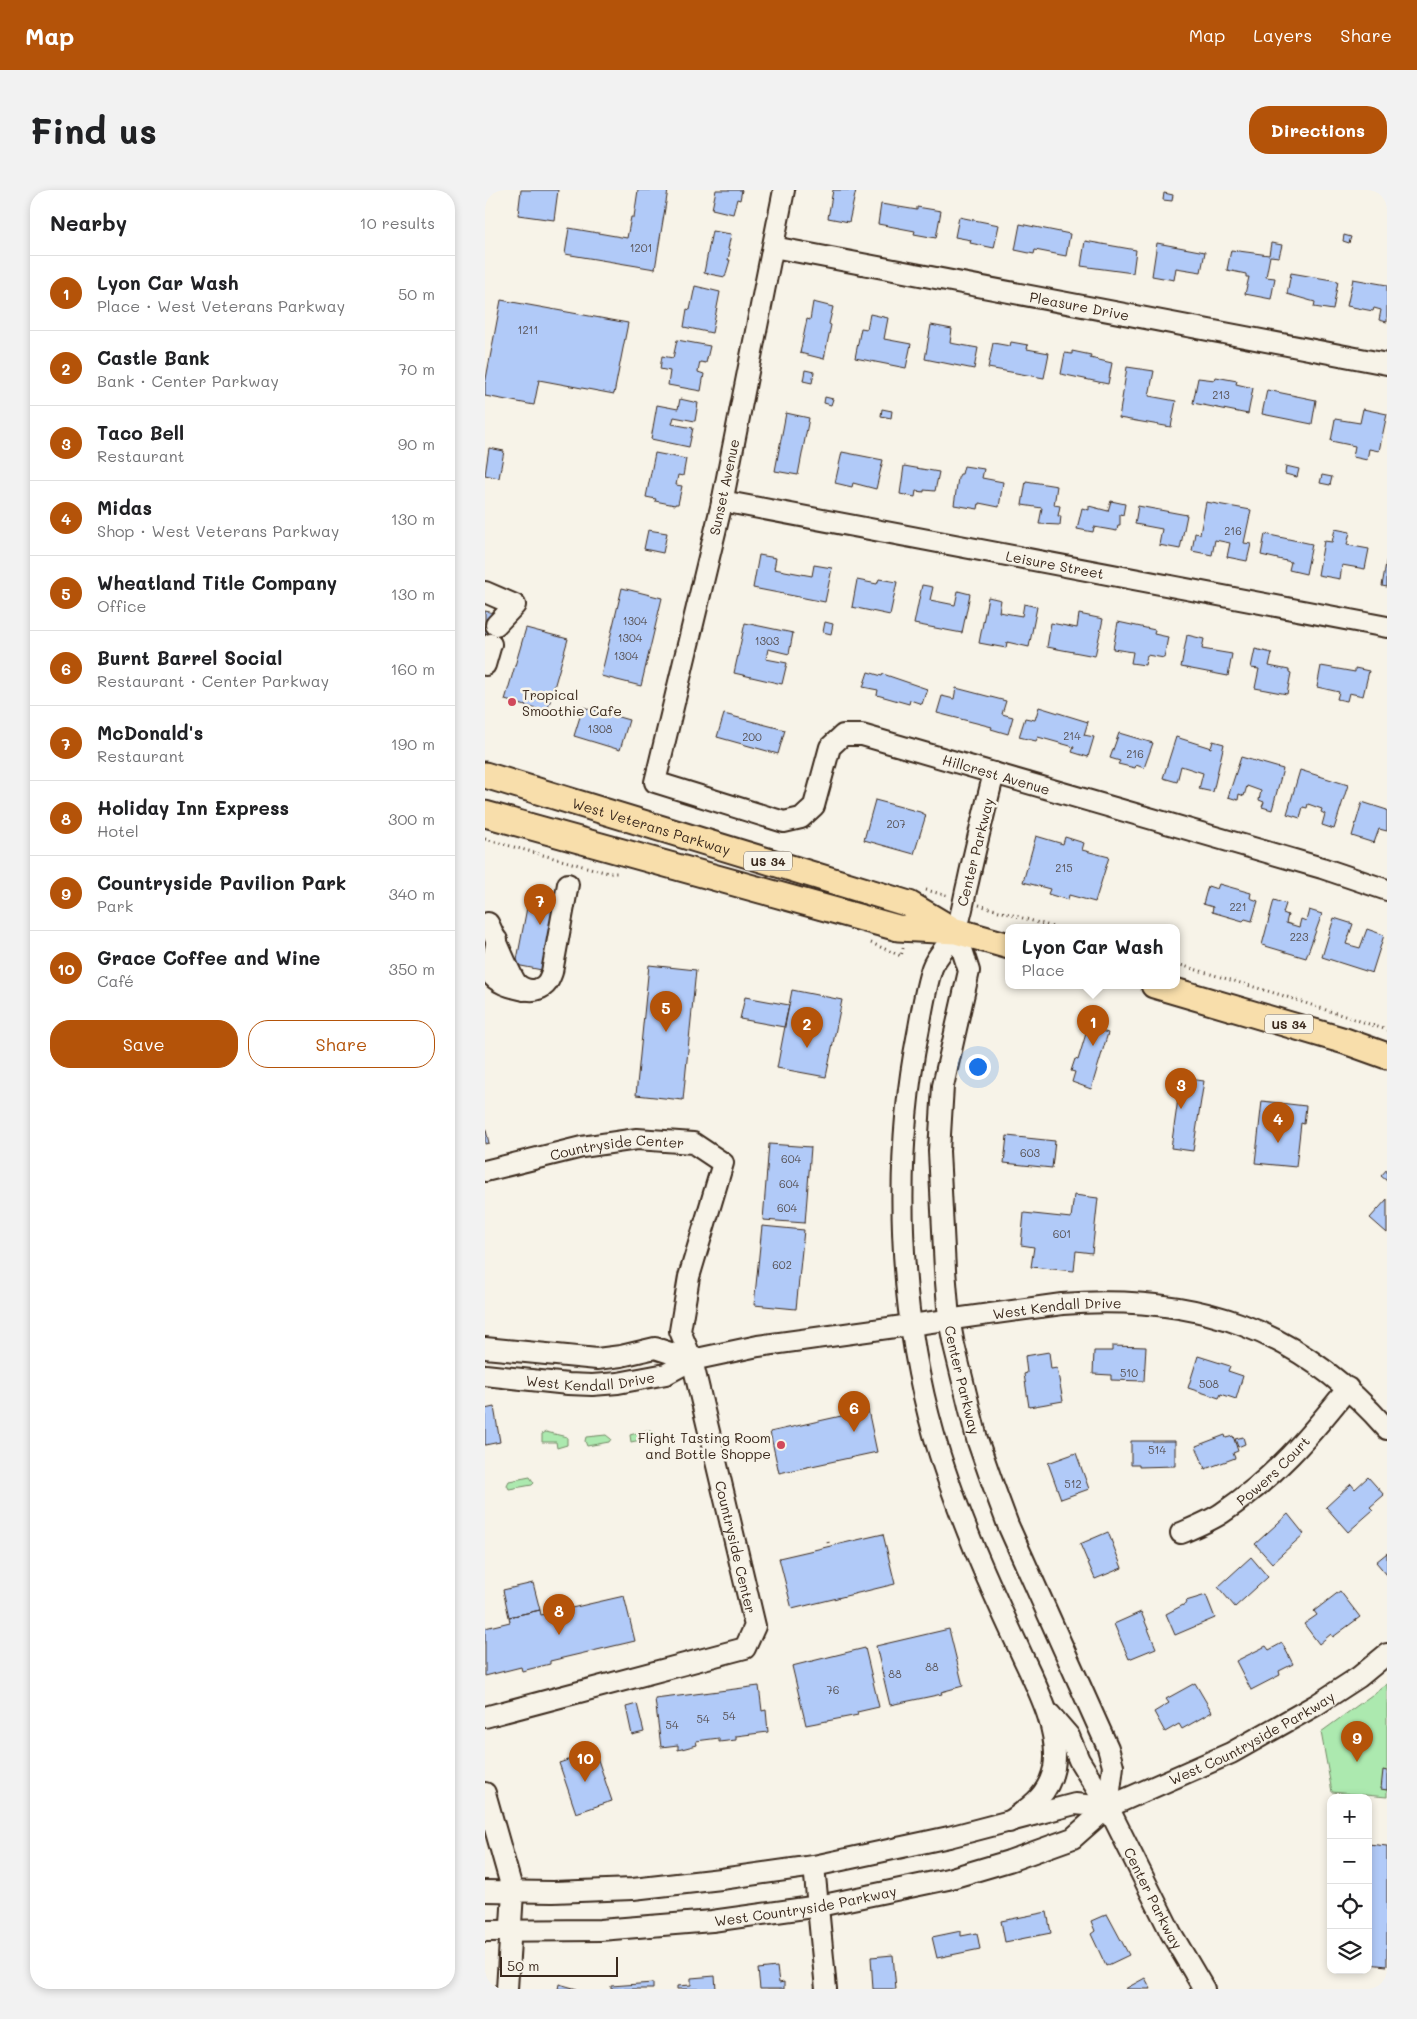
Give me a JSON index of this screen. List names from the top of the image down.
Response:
{
  "streets": {
    "main road": ["West Veterans Parkway", "US 34"],
    "street": [
      "Pleasure Drive",
      "Sunset Avenue",
      "Leisure Street",
      "Hillcrest Avenue",
      "Center Parkway",
      "Countryside Center",
      "West Kendall Drive",
      "Powers Court",
      "West Countryside Parkway"
    ]
  },
  "crossings": [
    ["Pleasure Drive", "Sunset Avenue"],
    ["Sunset Avenue", "Leisure Street"],
    ["Sunset Avenue", "Hillcrest Avenue"],
    ["Hillcrest Avenue", "Center Parkway"],
    ["West Veterans Parkway", "Center Parkway"],
    ["Center Parkway", "West Kendall Drive"],
    ["Center Parkway", "West Countryside Parkway"],
    ["Countryside Center", "West Kendall Drive"],
    ["West Kendall Drive", "Powers Court"]
  ],
  "places": ["Tropical Smoothie Cafe", "Flight Tasting Room and Bottle Shoppe"],
  "house_numbers": [
    "1201",
    "1211",
    "213",
    "216",
    "1304",
    "1304",
    "1303",
    "1304",
    "1308",
    "214",
    "200",
    "216",
    "207",
    "215",
    "221",
    "223",
    "603",
    "604",
    "604",
    "604",
    "601",
    "602",
    "510",
    "508",
    "514",
    "512",
    "88",
    "88",
    "76",
    "54",
    "54",
    "54"
  ],
  "scale_bar": "50 m",
  "page": {
    "header": "Map",
    "nav": ["Map", "Layers", "Share"],
    "buttons": [
      "Directions",
      ["Save", "Share"]
    ],
    "title": "Find us",
    "heading": ["Nearby", "10 results"],
    "list": [
      {
        "mark": "1",
        "name": "Lyon Car Wash",
        "note": "Place · West Veterans Parkway",
        "value": "50 m"
      },
      {
        "mark": "2",
        "name": "Castle Bank",
        "note": "Bank · Center Parkway",
        "value": "70 m"
      },
      {
        "mark": "3",
        "name": "Taco Bell",
        "note": "Restaurant",
        "value": "90 m"
      },
      {
        "mark": "4",
        "name": "Midas",
        "note": "Shop · West Veterans Parkway",
        "value": "130 m"
      },
      {
        "mark": "5",
        "name": "Wheatland Title Company",
        "note": "Office",
        "value": "130 m"
      },
      {
        "mark": "6",
        "name": "Burnt Barrel Social",
        "note": "Restaurant · Center Parkway",
        "value": "160 m"
      },
      {
        "mark": "7",
        "name": "McDonald's",
        "note": "Restaurant",
        "value": "190 m"
      },
      {
        "mark": "8",
        "name": "Holiday Inn Express",
        "note": "Hotel",
        "value": "300 m"
      },
      {
        "mark": "9",
        "name": "Countryside Pavilion Park",
        "note": "Park",
        "value": "340 m"
      },
      {
        "mark": "10",
        "name": "Grace Coffee and Wine",
        "note": "Café",
        "value": "350 m"
      }
    ],
    "pins": [
      "7",
      "5",
      "1",
      "2",
      "3",
      "4",
      "6",
      "8",
      "9",
      "10"
    ],
    "popup": ["Lyon Car Wash", "Place"],
    "map_buttons": ["+", "−"],
    "scale": "50 m"
  }
}
